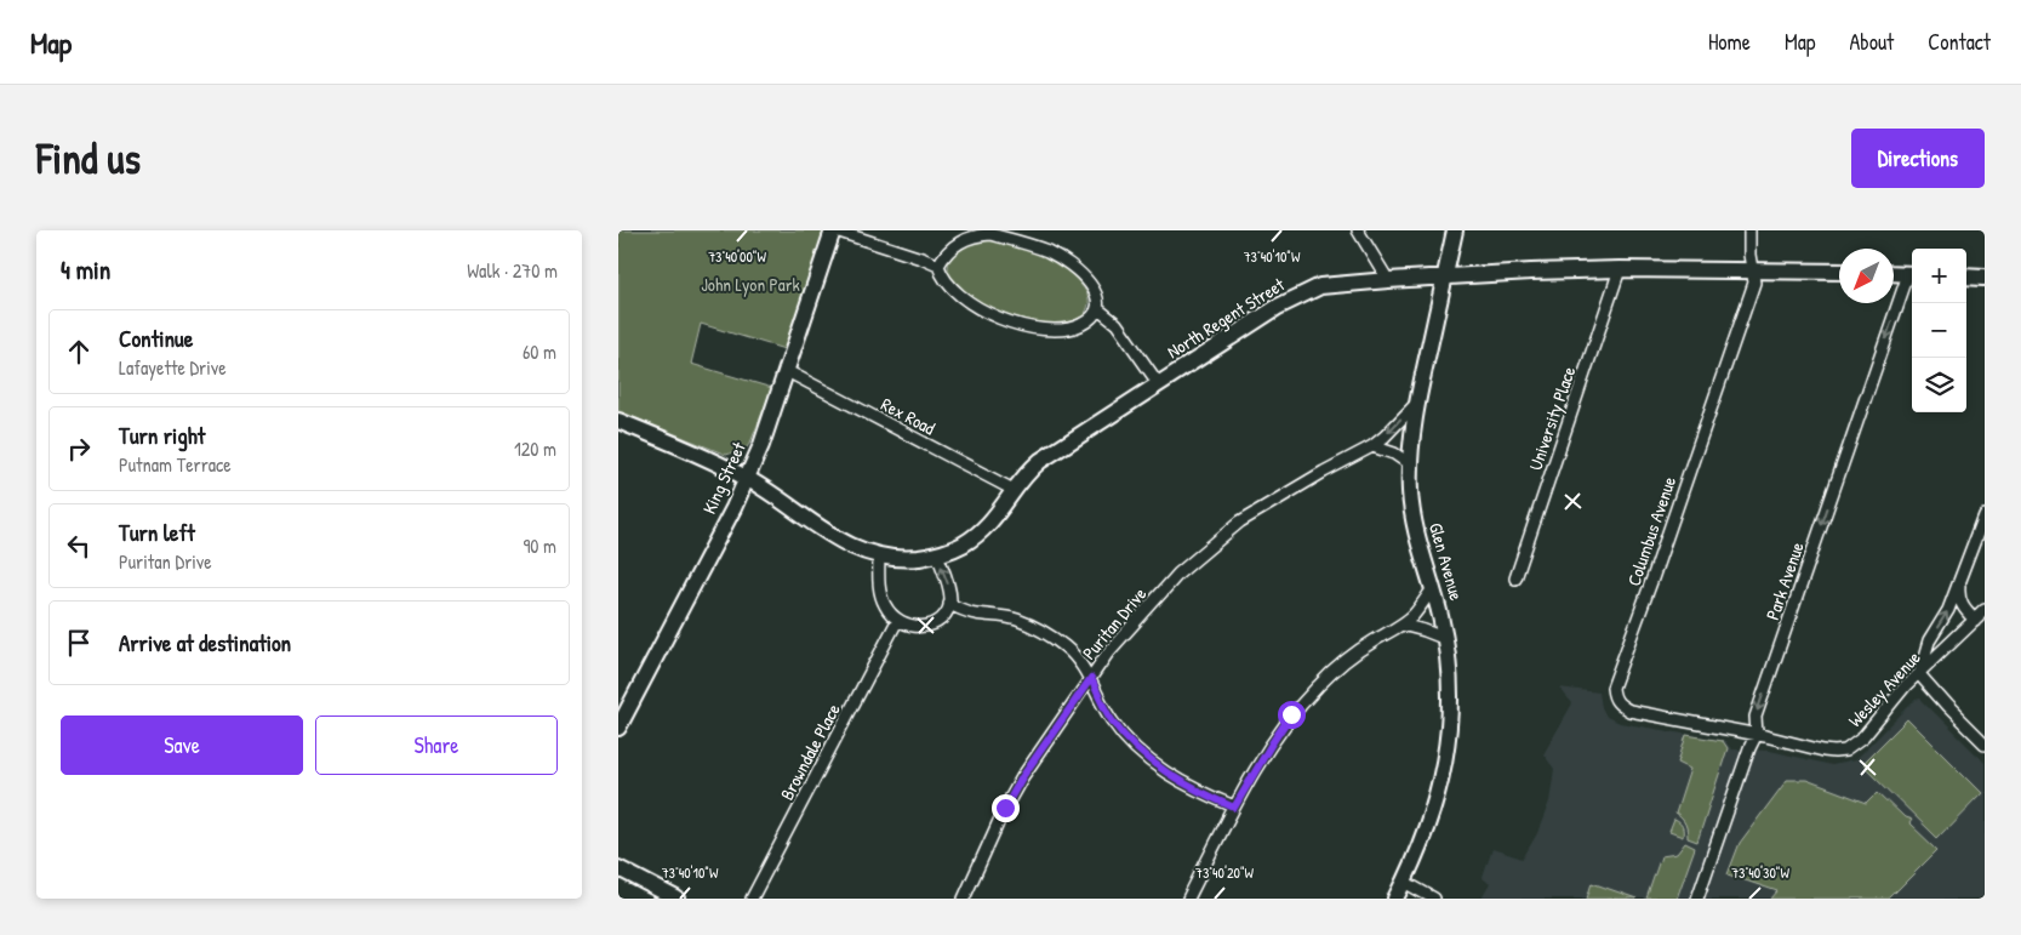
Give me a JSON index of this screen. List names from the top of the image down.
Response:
{
  "streets": {
    "street": [
      "North Regent Street",
      "Rex Road",
      "University Place",
      "King Street",
      "Columbus Avenue",
      "Glen Avenue",
      "Park Avenue",
      "Puritan Drive",
      "Wesley Avenue",
      "Browndale Place"
    ]
  },
  "crossings": [
    ["North Regent Street", "Rex Road"],
    ["North Regent Street", "University Place"],
    ["North Regent Street", "King Street"],
    ["North Regent Street", "Columbus Avenue"],
    ["North Regent Street", "Glen Avenue"],
    ["North Regent Street", "Browndale Place"],
    ["Rex Road", "King Street"],
    ["Columbus Avenue", "Park Avenue"],
    ["Columbus Avenue", "Wesley Avenue"],
    ["Glen Avenue", "Puritan Drive"],
    ["Park Avenue", "Wesley Avenue"]
  ],
  "one_way": ["Park Avenue"],
  "parks": ["John Lyon Park"],
  "north": "bottom left",
  "page": {
    "header": "Map",
    "nav": [
      "Home",
      "Map",
      "About",
      "Contact"
    ],
    "buttons": [
      "Directions",
      ["Save", "Share"]
    ],
    "title": "Find us",
    "heading": ["4 min", "Walk · 270 m"],
    "map_buttons": ["+", "−"],
    "list": [
      ["Continue", "Lafayette Drive", "60 m"],
      ["Turn right", "Putnam Terrace", "120 m"],
      ["Turn left", "Puritan Drive", "90 m"],
      "Arrive at destination"
    ]
  },
  "coordinates": [
    "73°40'00\"W",
    "73°40'10\"W",
    "73°40'20\"W",
    "73°40'30\"W"
  ]
}
